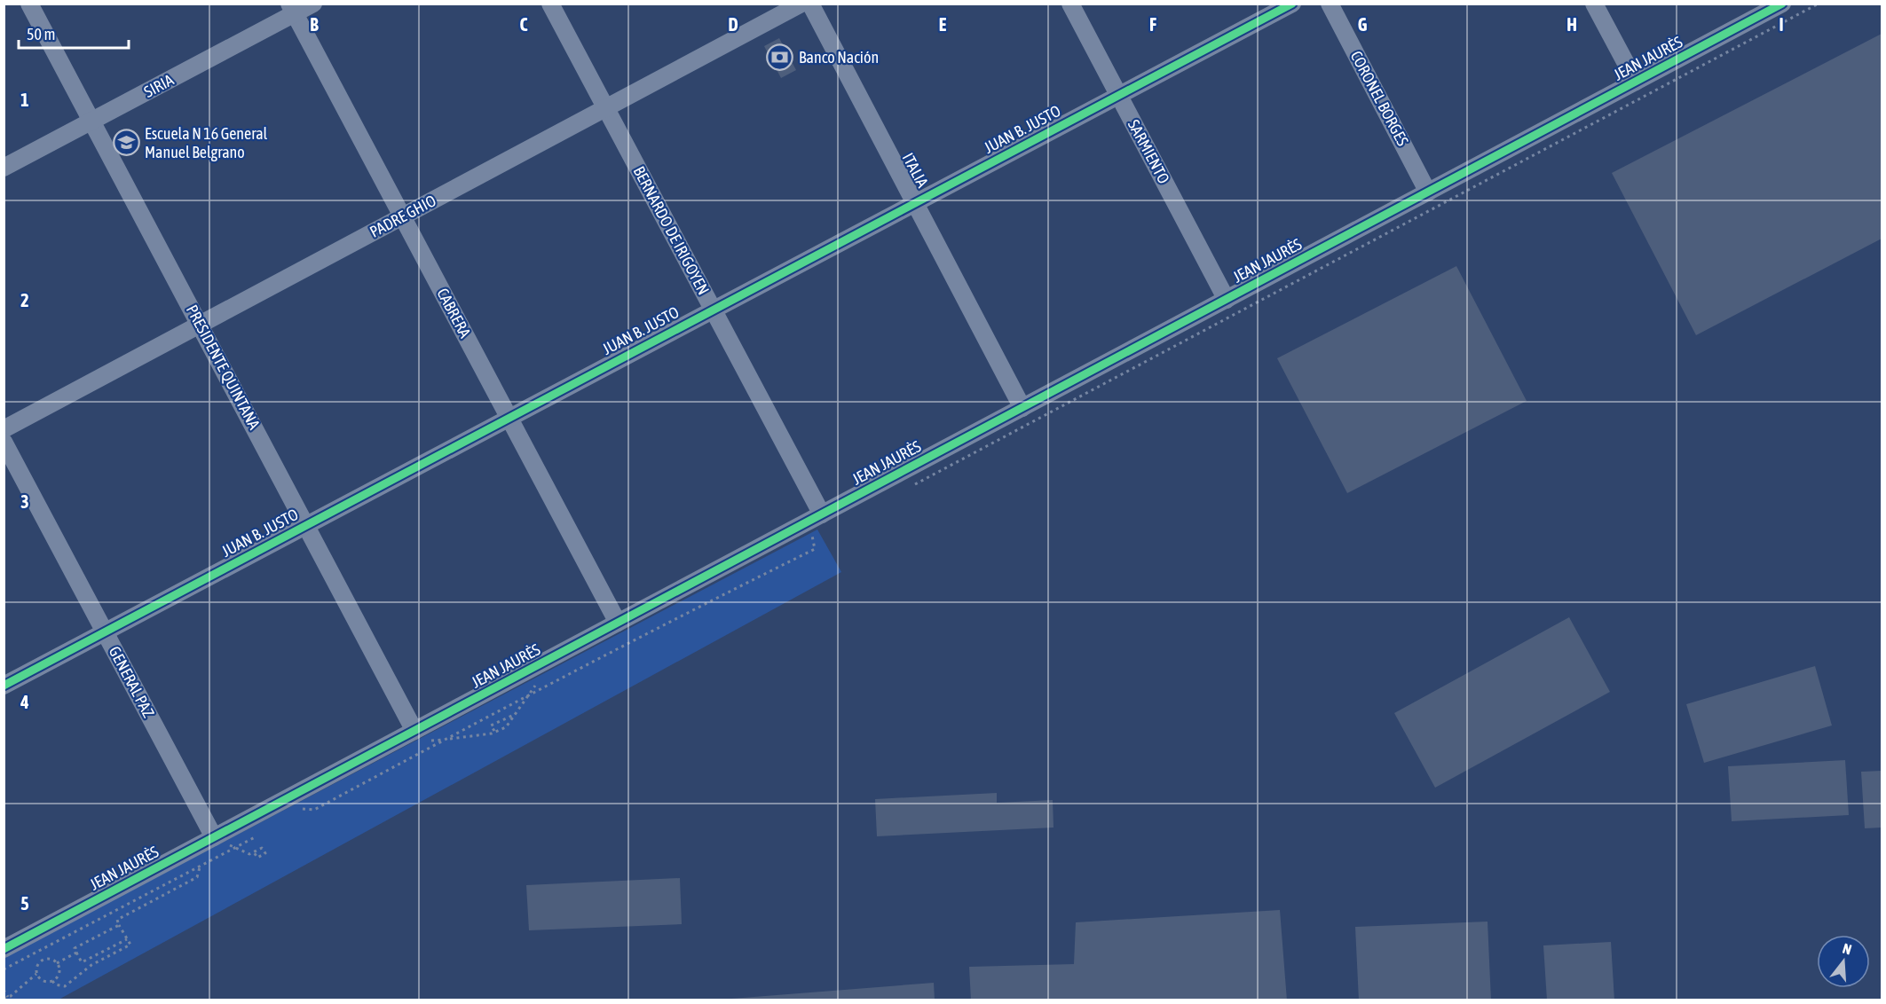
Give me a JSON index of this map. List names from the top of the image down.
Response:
{
  "streets": {
    "street": [
      "JEAN JAURÈS",
      "SIRIA",
      "CORONEL BORGES",
      "JUAN B. JUSTO",
      "SARMIENTO",
      "ITALIA",
      "PADRE GHIO",
      "BERNARDO DE IRIGOYEN",
      "CABRERA",
      "PRESIDENTE QUINTANA",
      "GENERAL PAZ"
    ]
  },
  "crossings": [
    ["JEAN JAURÈS", "CORONEL BORGES"],
    ["JEAN JAURÈS", "SARMIENTO"],
    ["JEAN JAURÈS", "ITALIA"],
    ["JEAN JAURÈS", "BERNARDO DE IRIGOYEN"],
    ["JEAN JAURÈS", "CABRERA"],
    ["JEAN JAURÈS", "PRESIDENTE QUINTANA"],
    ["JEAN JAURÈS", "GENERAL PAZ"],
    ["SIRIA", "CABRERA"],
    ["SIRIA", "PRESIDENTE QUINTANA"],
    ["JUAN B. JUSTO", "SARMIENTO"],
    ["JUAN B. JUSTO", "ITALIA"],
    ["JUAN B. JUSTO", "BERNARDO DE IRIGOYEN"],
    ["JUAN B. JUSTO", "CABRERA"],
    ["JUAN B. JUSTO", "PRESIDENTE QUINTANA"],
    ["JUAN B. JUSTO", "GENERAL PAZ"],
    ["PADRE GHIO", "BERNARDO DE IRIGOYEN"],
    ["PADRE GHIO", "CABRERA"],
    ["PADRE GHIO", "PRESIDENTE QUINTANA"]
  ],
  "places": {
    "bank": ["Banco Nación"],
    "school or university": ["Escuela N 16 General Manuel Belgrano"]
  },
  "scale_bar": "50 m",
  "north": "top",
  "grid": {
    "columns": [
      "B",
      "C",
      "D",
      "E",
      "F",
      "G",
      "H",
      "I"
    ],
    "rows": [
      "1",
      "2",
      "3",
      "4",
      "5"
    ]
  }
}
